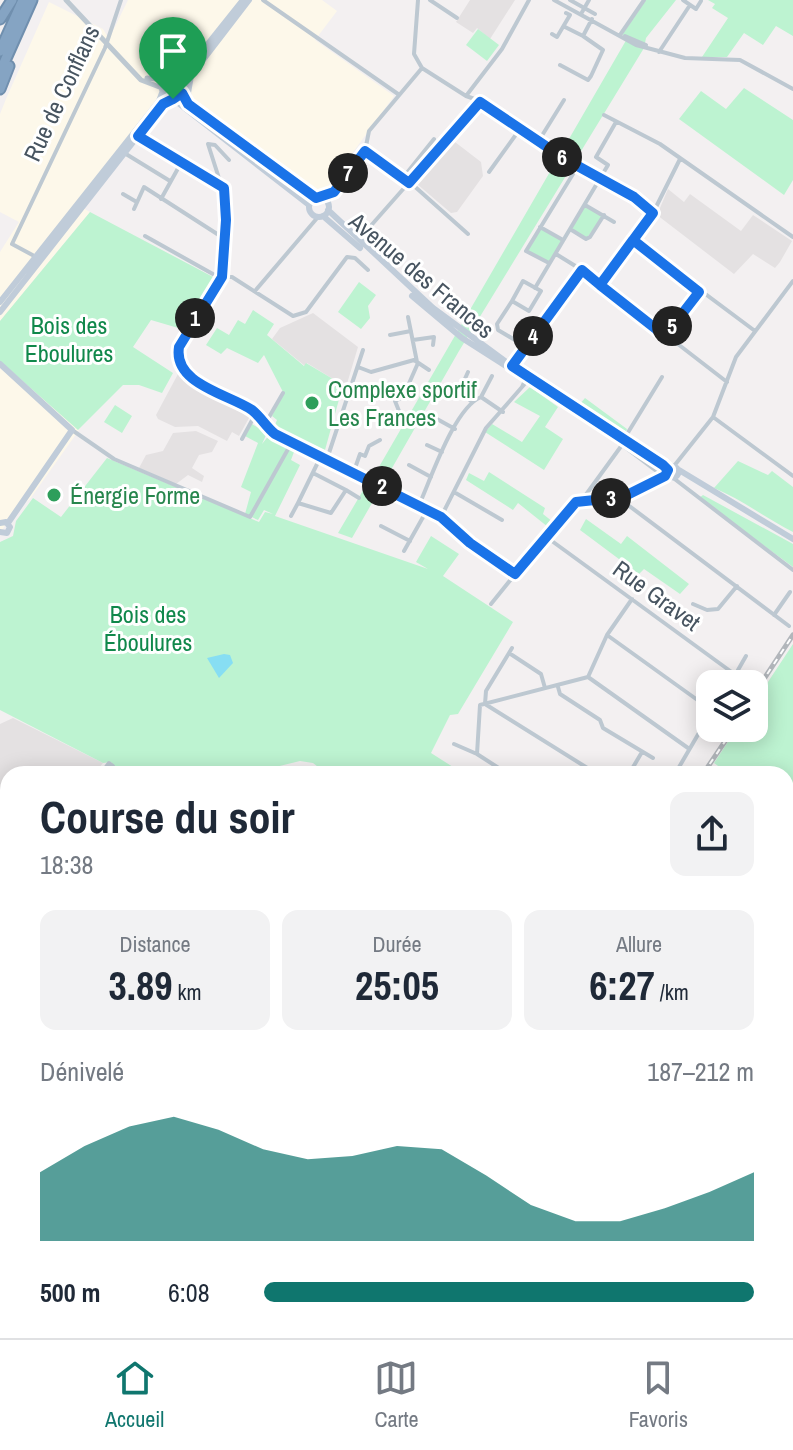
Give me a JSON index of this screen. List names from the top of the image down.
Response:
{
  "streets": {
    "main road": ["Avenue des Frances"],
    "street": ["Rue de Conflans", "Rue Gravet"]
  },
  "parks": ["Bois des Eboulures", "Bois des Éboulures"],
  "places": ["Complexe sportif Les Frances", "Énergie Forme"],
  "page": {
    "pins": [
      "6",
      "7",
      "1",
      "5",
      "4",
      "2",
      "3"
    ],
    "heading": ["Course du soir", "18:38"],
    "stats": [
      ["Distance", "3.89 km"],
      ["Durée", "25:05"],
      ["Allure", "6:27 /km"]
    ],
    "chart": ["Dénivelé", "187–212 m"],
    "list": [
      {
        "name": "500 m",
        "note": "6:08"
      }
    ],
    "tabs": ["Accueil", "Carte", "Favoris"]
  }
}
